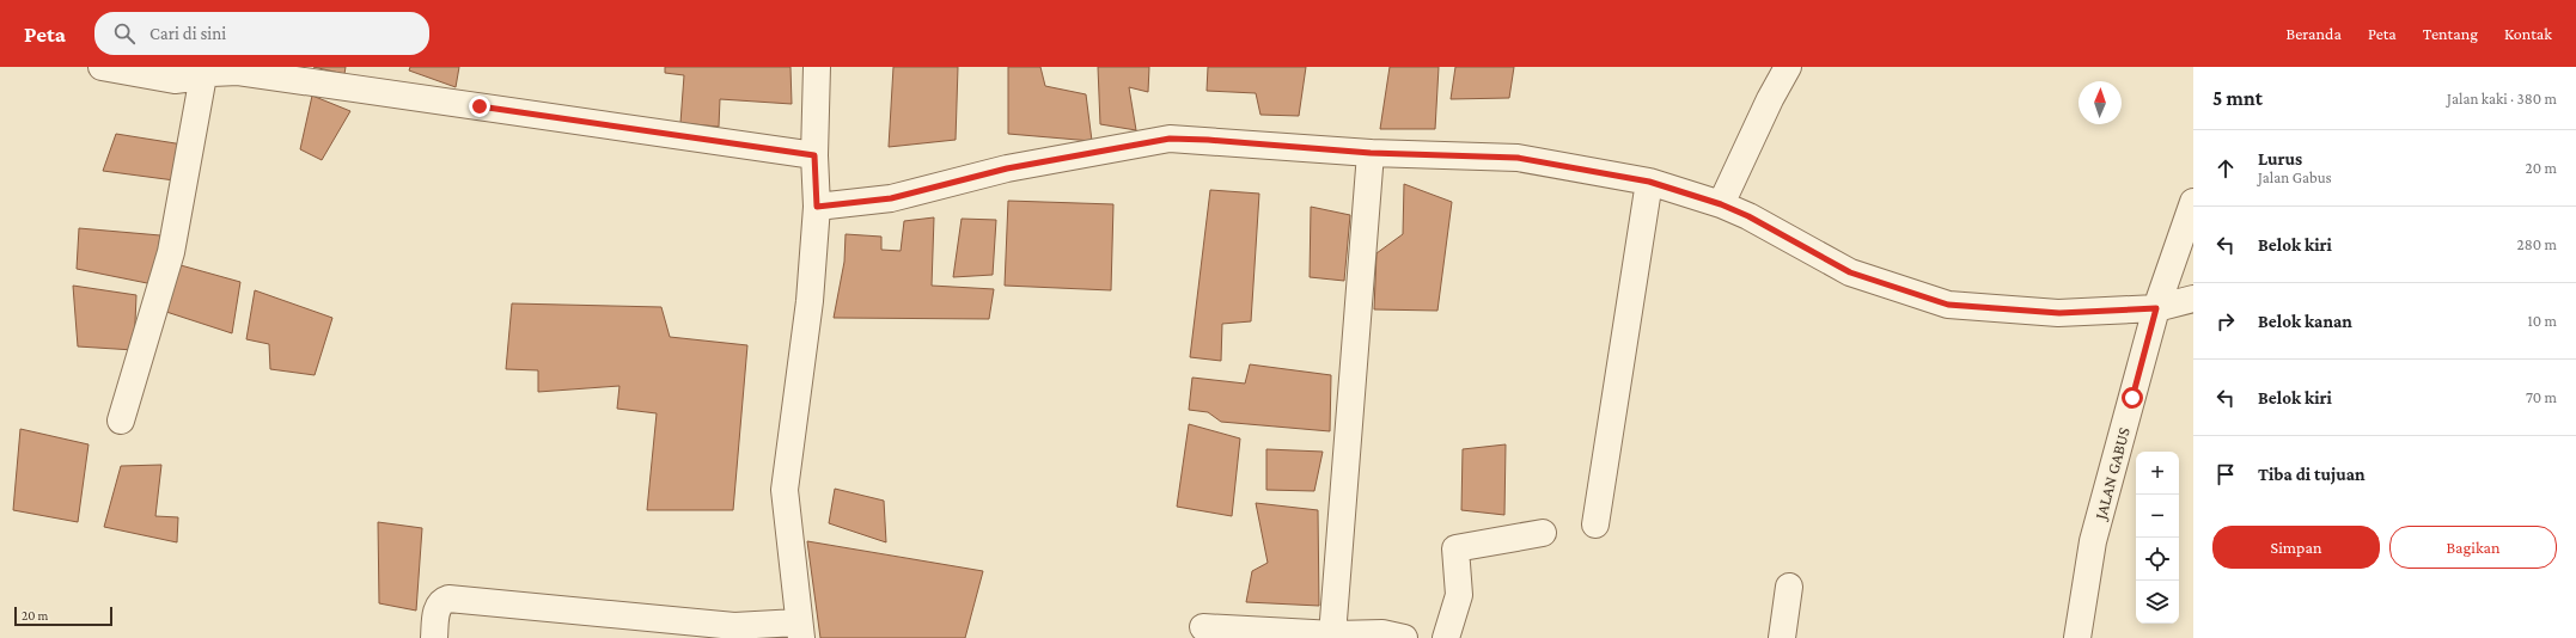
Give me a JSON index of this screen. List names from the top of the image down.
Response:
{
  "streets": {
    "street": ["JALAN GABUS"]
  },
  "scale_bar": "20 m",
  "north": "top",
  "page": {
    "header": "Peta",
    "search": "Cari di sini",
    "nav": [
      "Beranda",
      "Peta",
      "Tentang",
      "Kontak"
    ],
    "heading": ["5 mnt", "Jalan kaki · 380 m"],
    "list": [
      ["Lurus", "Jalan Gabus", "20 m"],
      ["Belok kiri", "280 m"],
      ["Belok kanan", "10 m"],
      ["Belok kiri", "70 m"],
      "Tiba di tujuan"
    ],
    "map_buttons": ["+", "−"],
    "buttons": ["Simpan", "Bagikan"],
    "scale": "20 m"
  }
}
